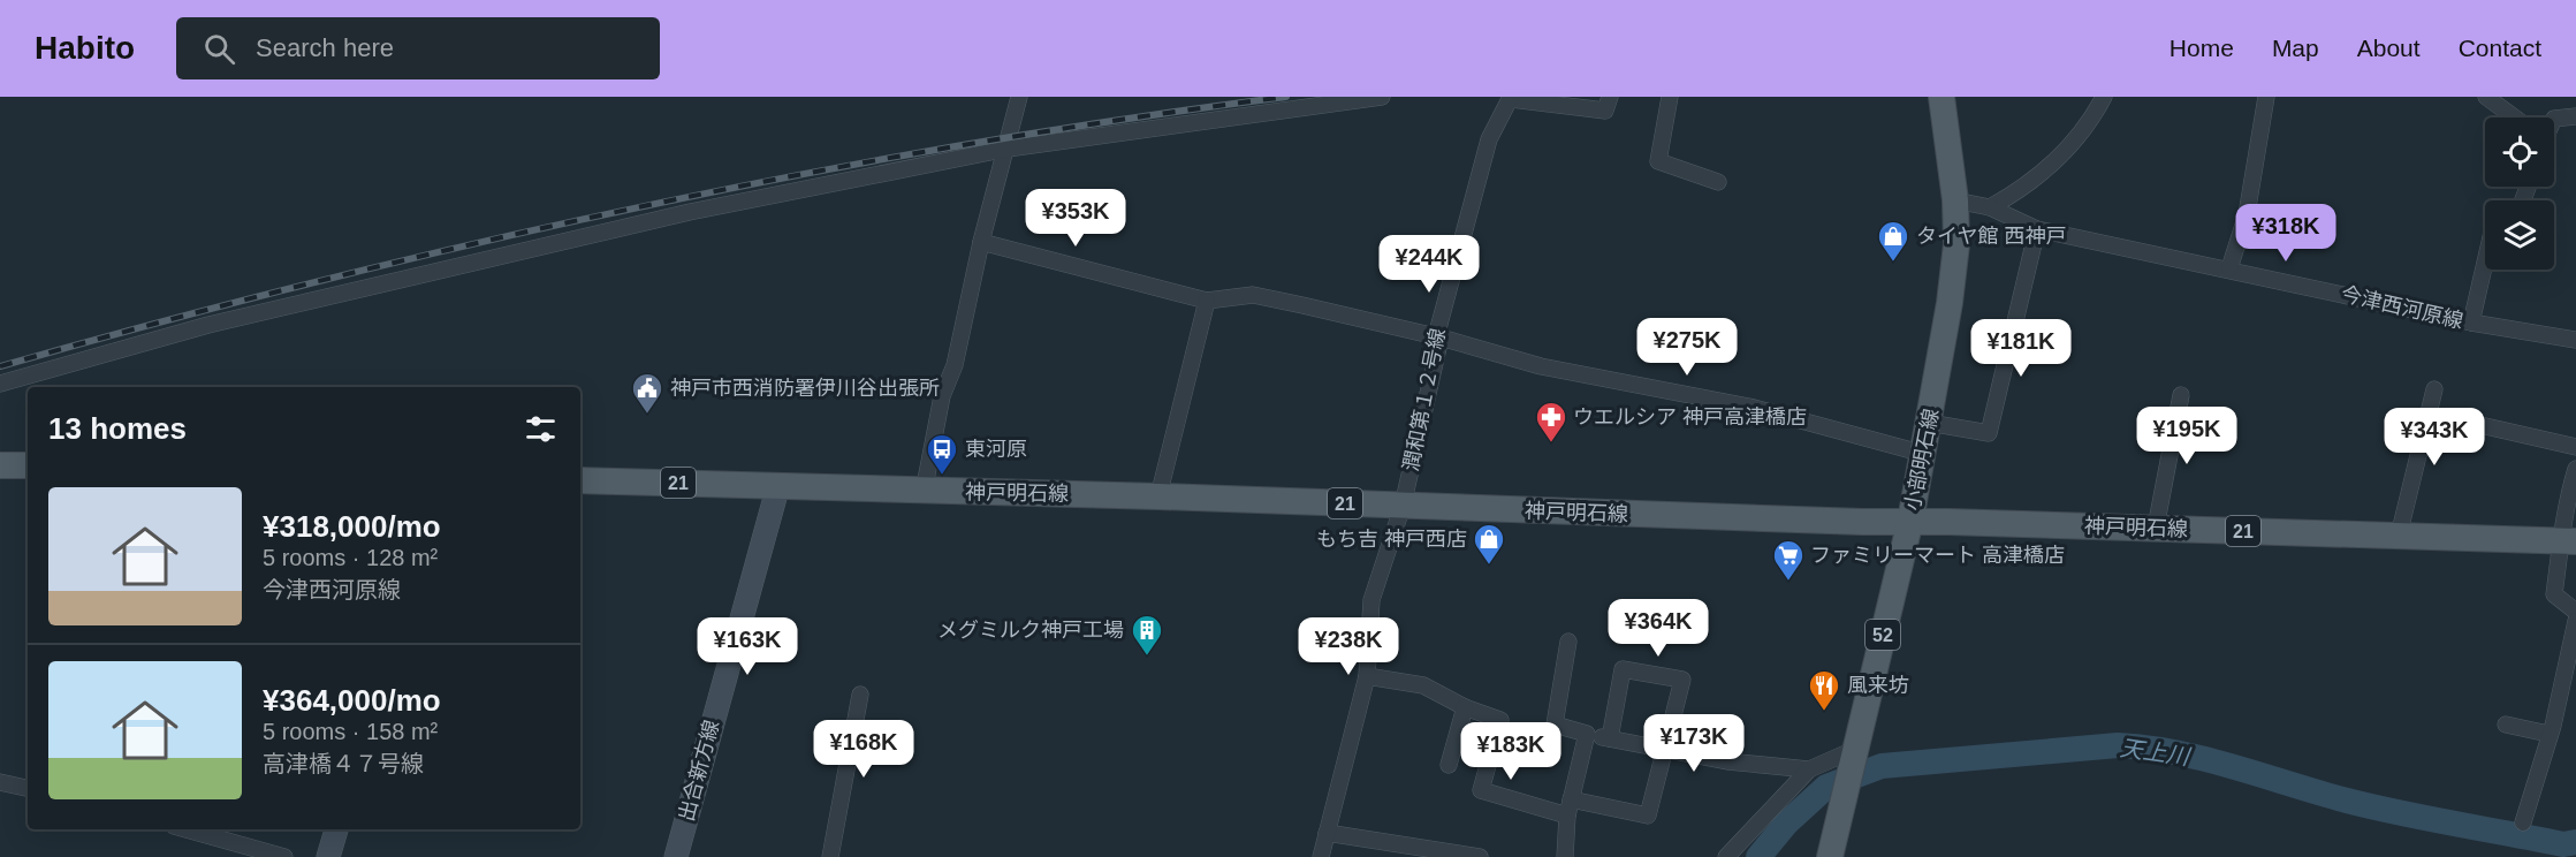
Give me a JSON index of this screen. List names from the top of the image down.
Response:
{
  "streets": {
    "main road": [
      "小部明石線",
      "21",
      "神戸明石線",
      "52"
    ],
    "street": ["今津西河原線", "潤和第１２号線", "出合新方線"]
  },
  "crossings": [
    ["今津西河原線", "小部明石線"],
    ["潤和第１２号線", "神戸明石線"],
    ["小部明石線", "神戸明石線"],
    ["神戸明石線", "出合新方線"]
  ],
  "water": ["天上川"],
  "places": {
    "shop": ["タイヤ館 西神戸", "もち吉 神戸西店"],
    "public building": ["神戸市西消防署伊川谷出張所"],
    "pharmacy": ["ウエルシア 神戸高津橋店"],
    "bus stop": ["東河原"],
    "supermarket": ["ファミリーマート 高津橋店"],
    "building": ["メグミルク神戸工場"],
    "restaurant": ["風来坊"]
  },
  "page": {
    "header": "Habito",
    "search": "Search here",
    "nav": [
      "Home",
      "Map",
      "About",
      "Contact"
    ],
    "price": [
      "¥353K",
      "¥318K",
      "¥244K",
      "¥275K",
      "¥181K",
      "¥195K",
      "¥343K",
      "¥364K",
      "¥163K",
      "¥238K",
      "¥173K",
      "¥168K",
      "¥183K"
    ],
    "heading": "13 homes",
    "list": [
      {
        "name": "¥318,000/mo",
        "note": "5 rooms · 128 m² · 今津西河原線"
      },
      {
        "name": "¥364,000/mo",
        "note": "5 rooms · 158 m² · 高津橋４７号線"
      }
    ]
  }
}
